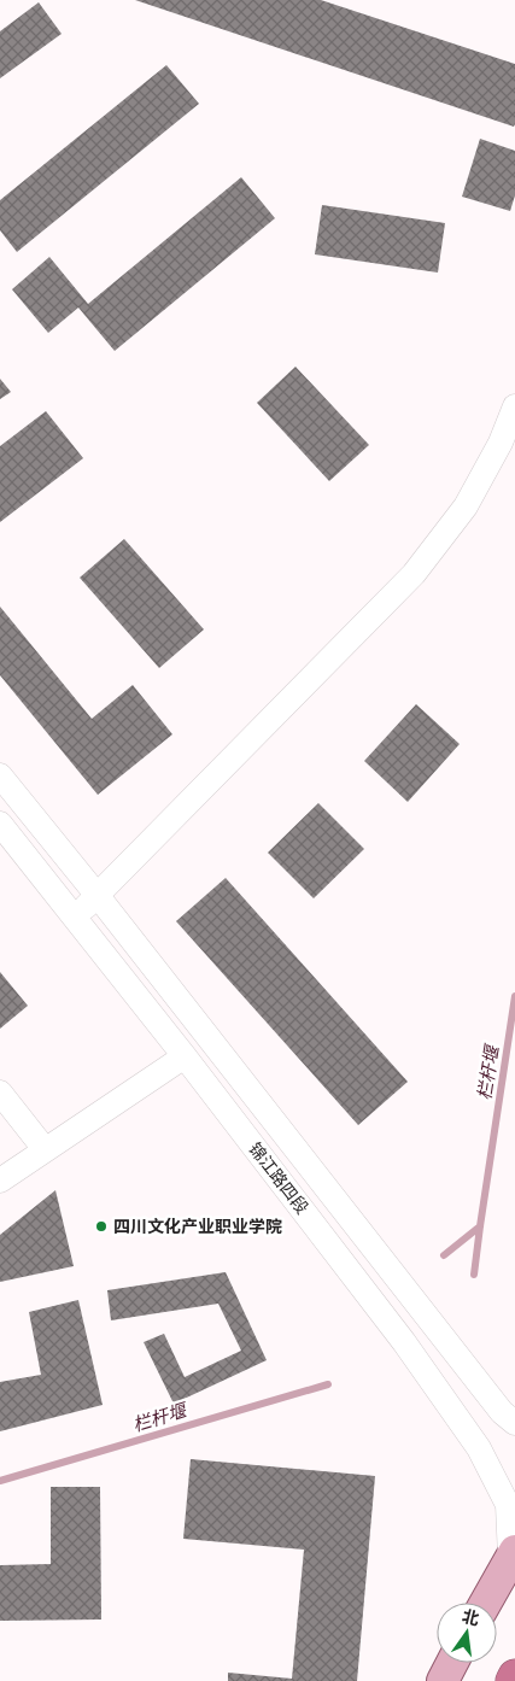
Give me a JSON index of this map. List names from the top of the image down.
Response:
{
  "streets": {
    "street": ["锦江路四段"]
  },
  "water": ["栏杆堰"],
  "places": ["四川文化产业职业学院"],
  "north": "top"
}
